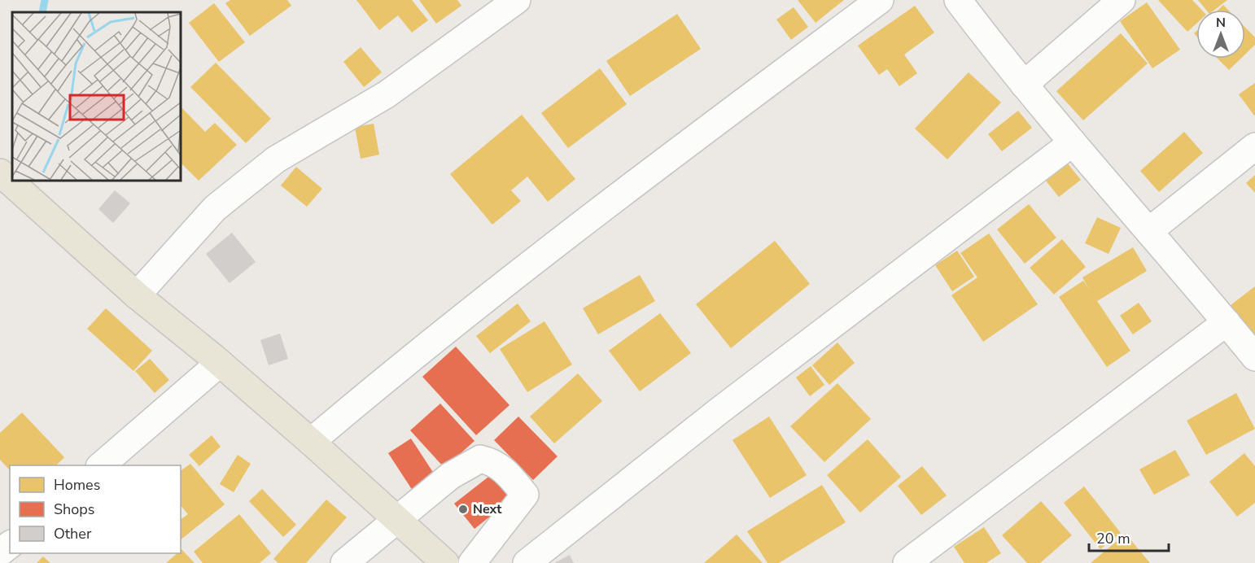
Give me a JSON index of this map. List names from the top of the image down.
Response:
{
  "places": ["Next"],
  "legend": ["Homes", "Shops", "Other"],
  "scale_bar": "20 m",
  "north": "top"
}
